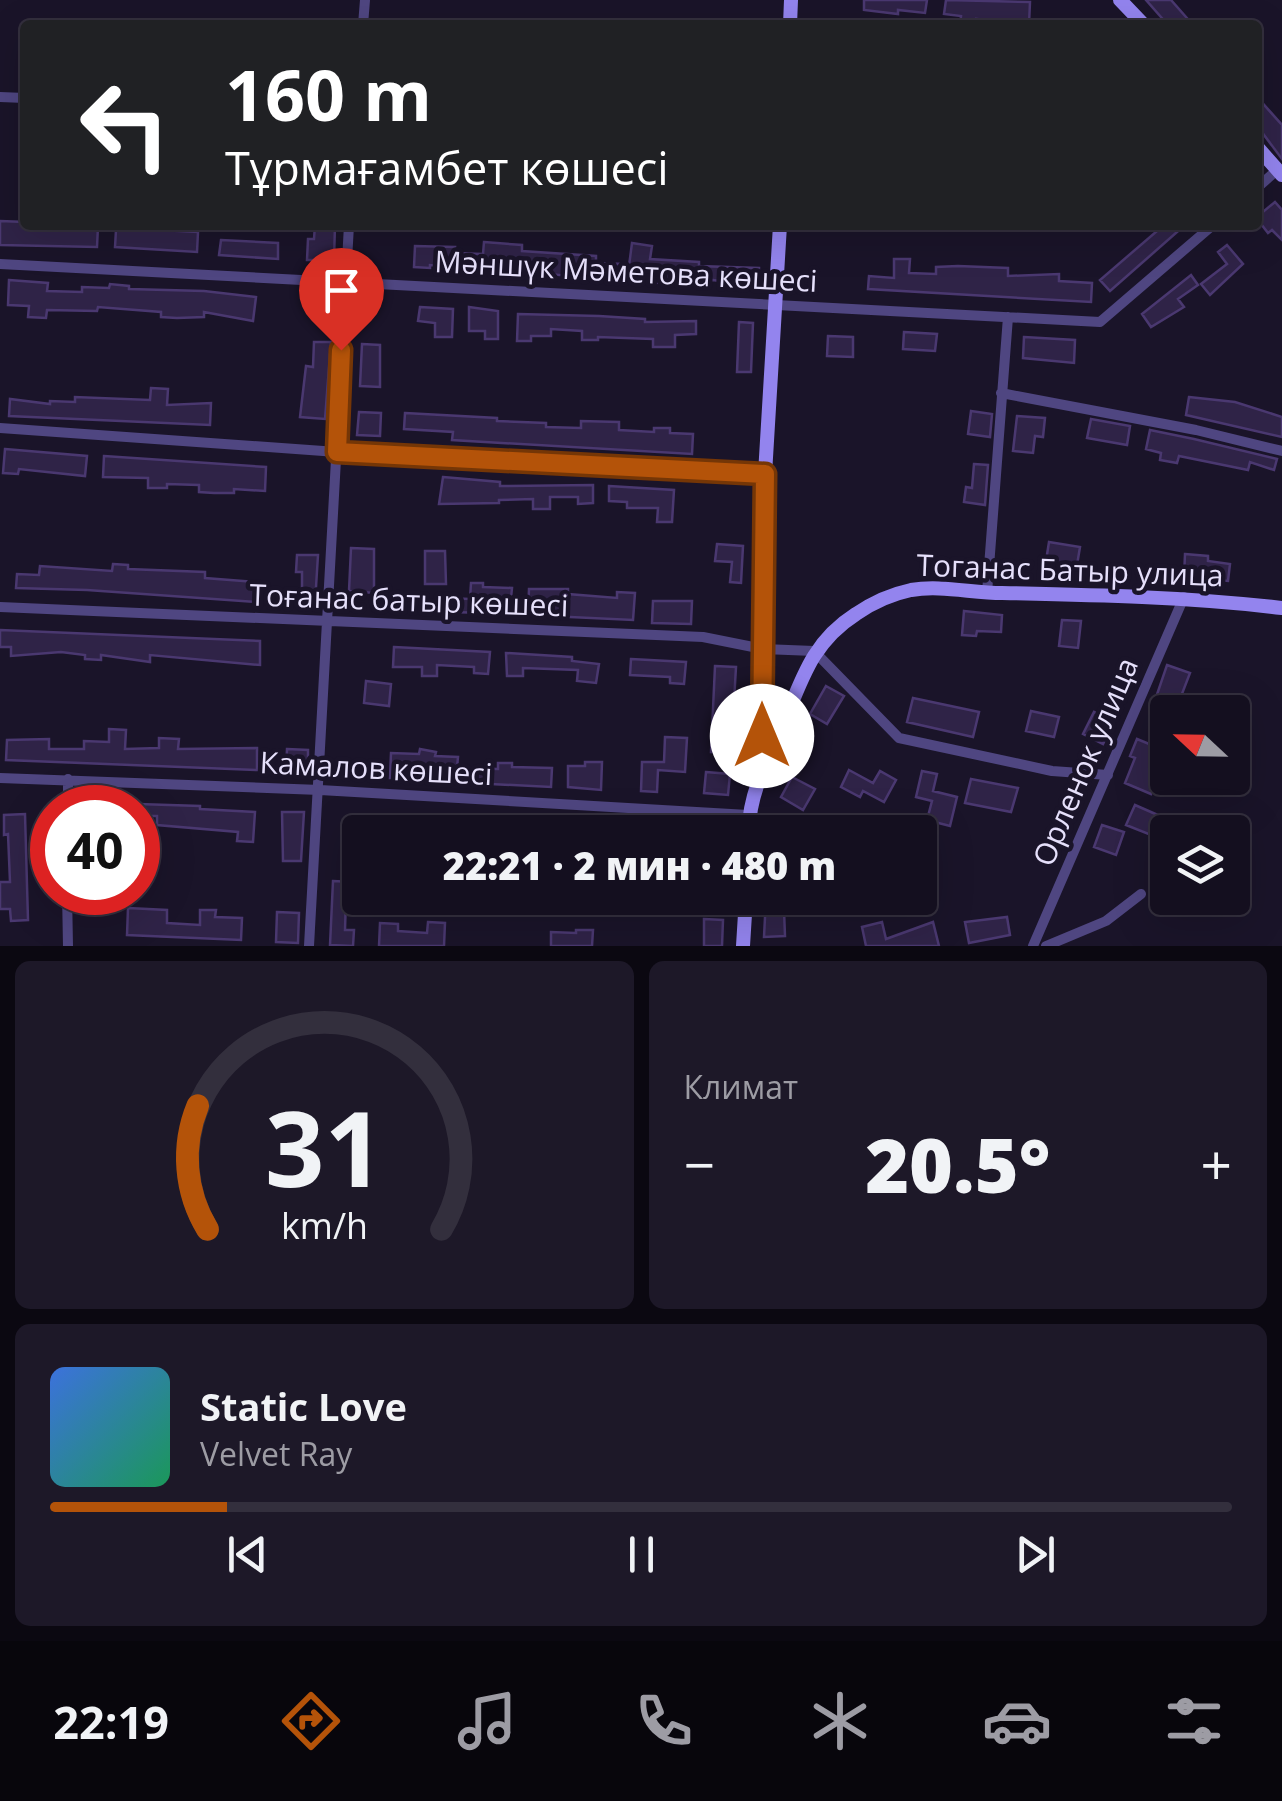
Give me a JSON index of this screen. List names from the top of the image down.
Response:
{
  "streets": {
    "street": [
      "Мәншүк Мәметова көшесі",
      "Тоганас Батыр улица",
      "Тоғанас батыр көшесі",
      "Орленок улица",
      "Камалов көшесі"
    ]
  },
  "crossings": [
    ["Тоганас Батыр улица", "Тоғанас батыр көшесі"],
    ["Тоганас Батыр улица", "Орленок улица"],
    ["Тоганас Батыр улица", "Камалов көшесі"]
  ],
  "north": "left",
  "page": {
    "turn": ["160 m", "Тұрмағамбет көшесі"],
    "limit": "40",
    "trip": "22:21 · 2 мин · 480 m",
    "tile": "Климат",
    "heat": ["−", "20.5°", "+"],
    "song": ["Static Love", "Velvet Ray"],
    "tabs": "22:19",
    "gauge": ["31", "km/h"]
  }
}
